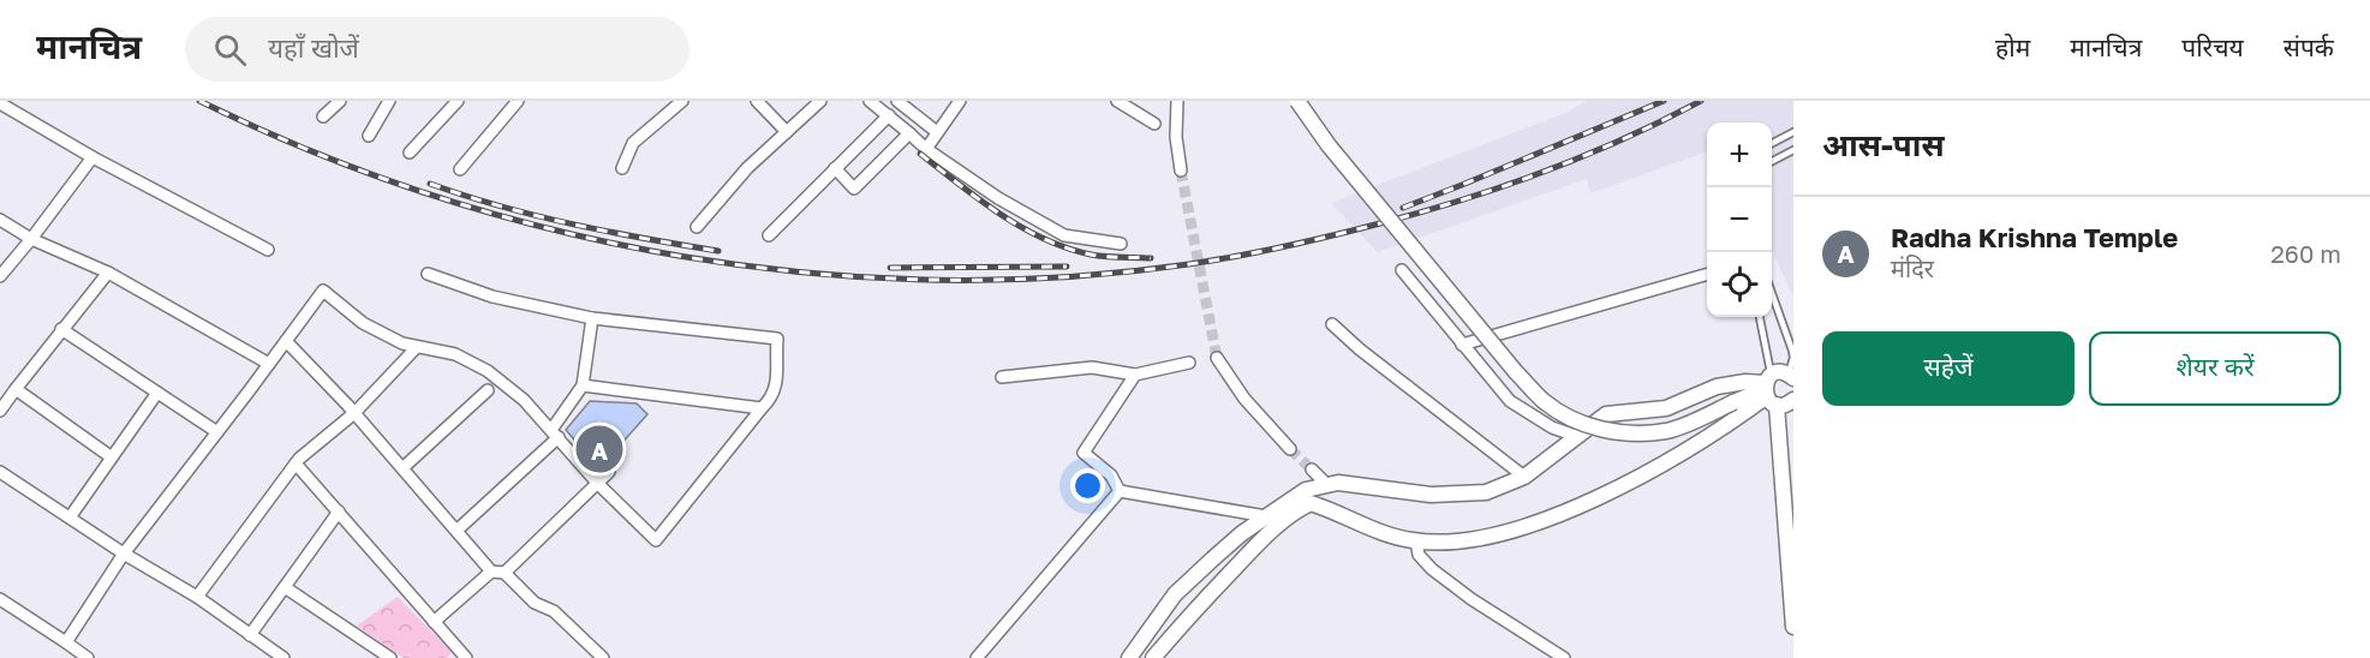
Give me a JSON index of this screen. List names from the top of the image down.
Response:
{
  "page": {
    "header": "मानचित्र",
    "search": "यहाँ खोजें",
    "nav": [
      "होम",
      "मानचित्र",
      "परिचय",
      "संपर्क"
    ],
    "heading": "आस-पास",
    "map_buttons": ["+", "−"],
    "list": [
      {
        "mark": "A",
        "name": "Radha Krishna Temple",
        "note": "मंदिर",
        "value": "260 m"
      }
    ],
    "buttons": ["सहेजें", "शेयर करें"],
    "pins": "A"
  }
}
